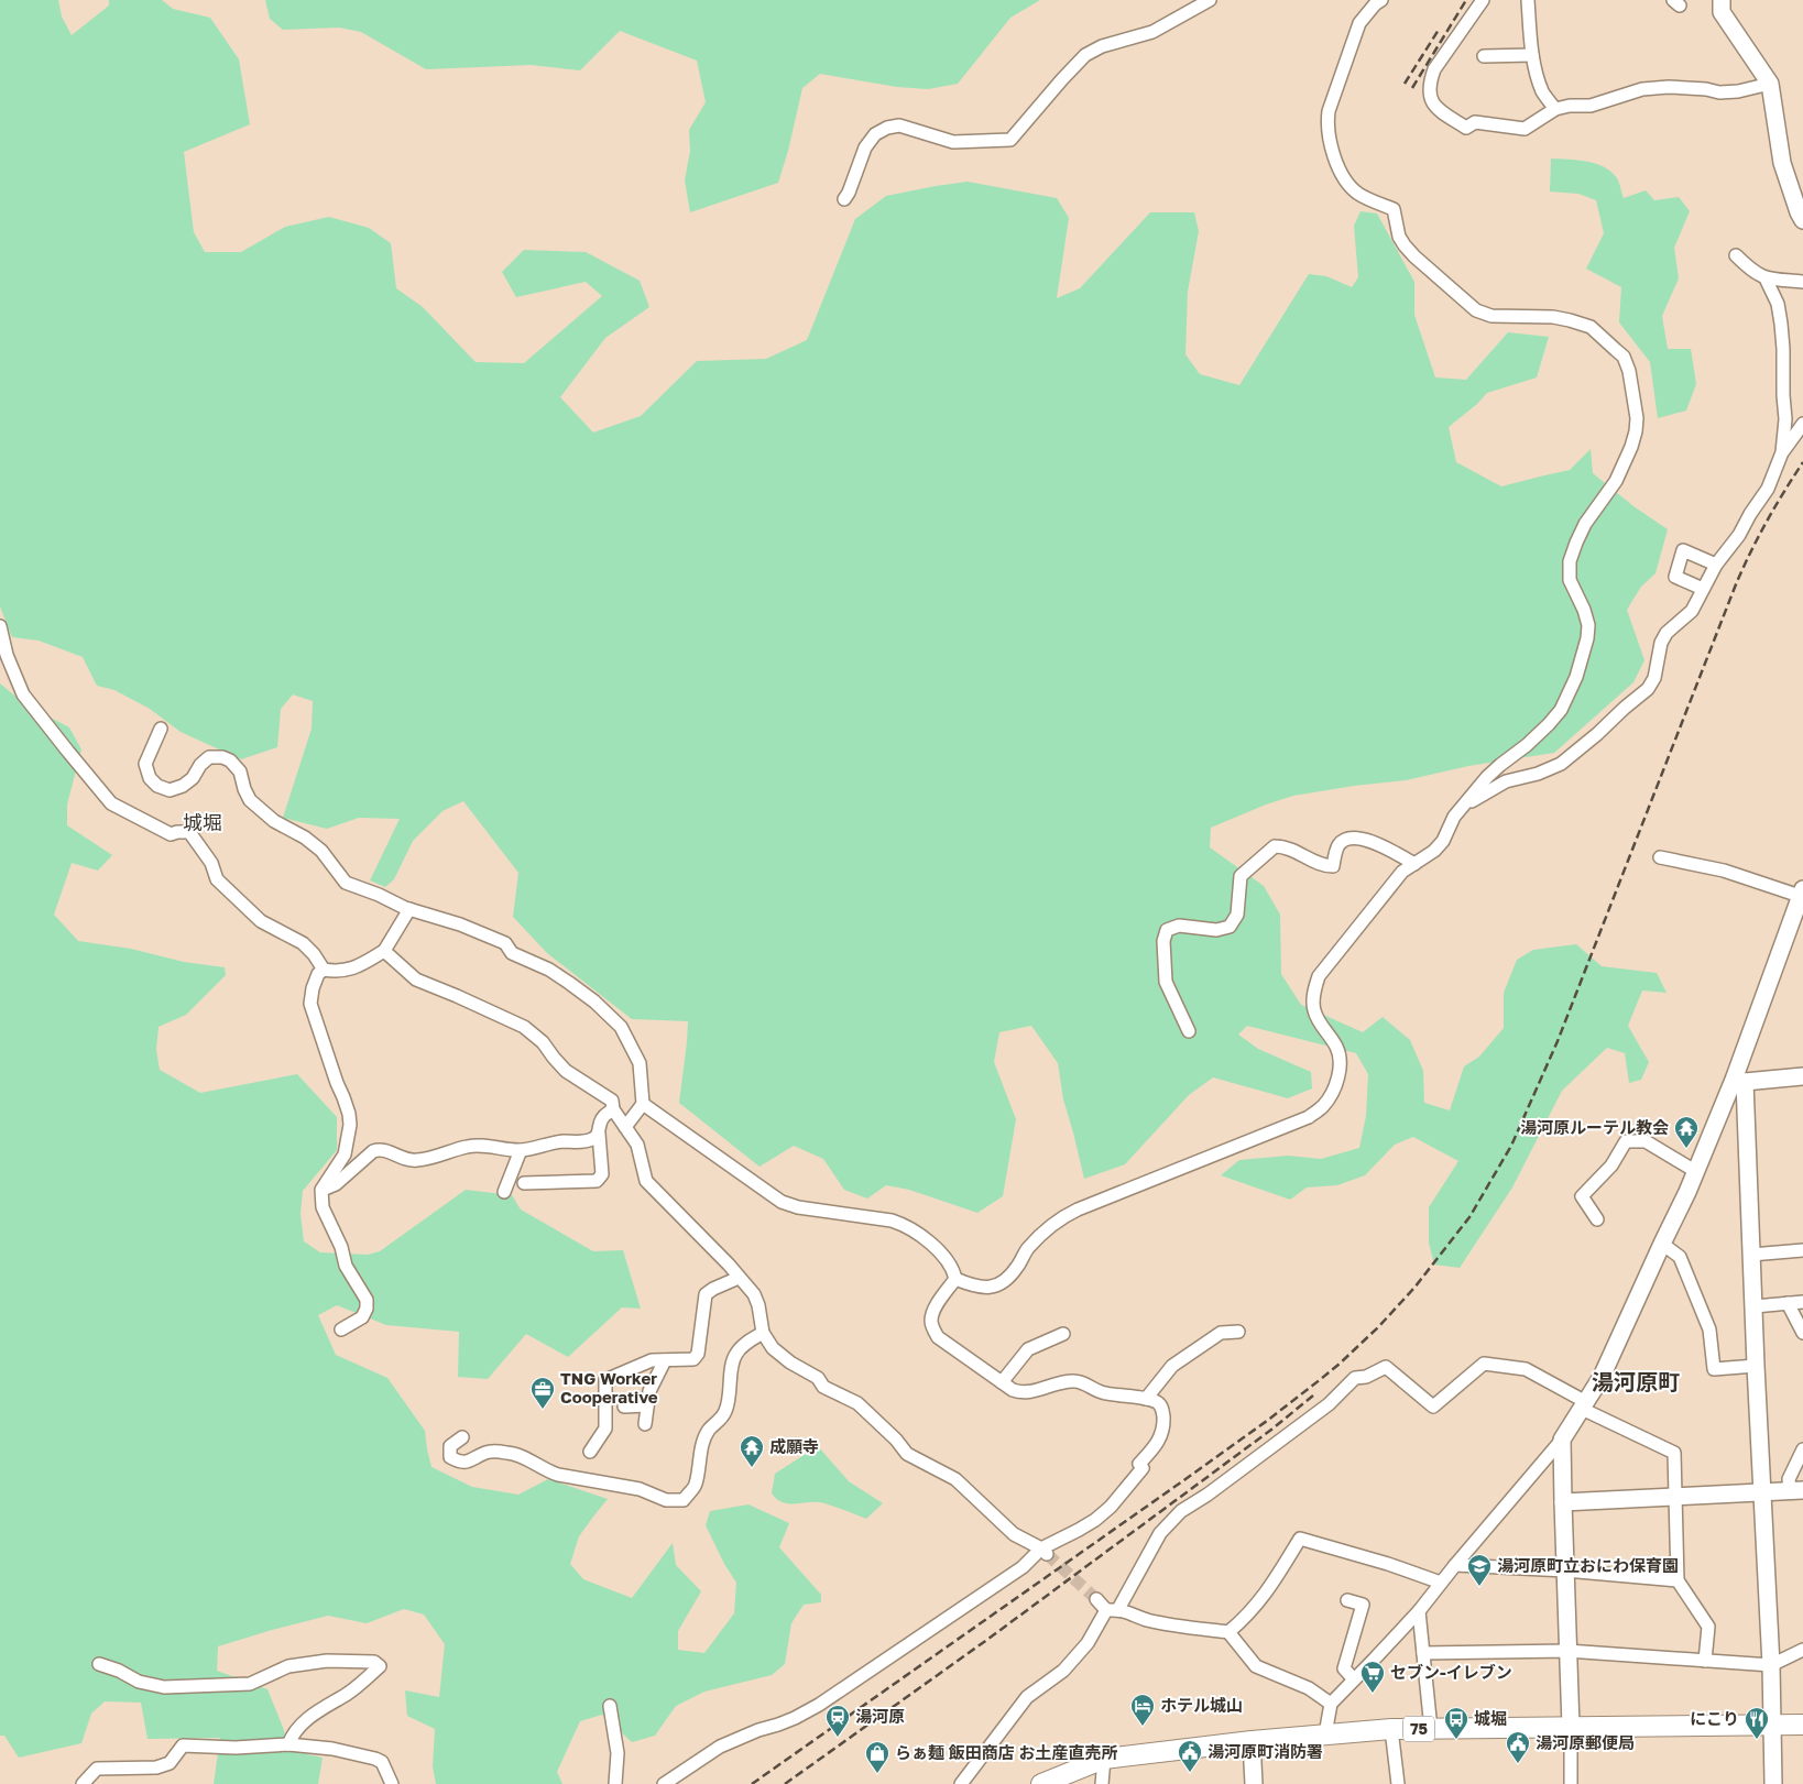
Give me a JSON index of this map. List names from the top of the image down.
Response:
{
  "streets": {
    "main road": ["75"]
  },
  "districts": ["城堀", "湯河原町"],
  "places": {
    "temple": ["湯河原ルーテル教会", "成願寺"],
    "office": ["TNG Worker Cooperative"],
    "school or university": ["湯河原町立おにわ保育園"],
    "supermarket": ["セブン-イレブン"],
    "hotel": ["ホテル城山"],
    "station": ["湯河原"],
    "bus stop": ["城堀"],
    "restaurant": ["にこり"],
    "public building": ["湯河原郵便局", "湯河原町消防署"],
    "shop": ["らぁ麺 飯田商店 お土産直売所"]
  }
}
